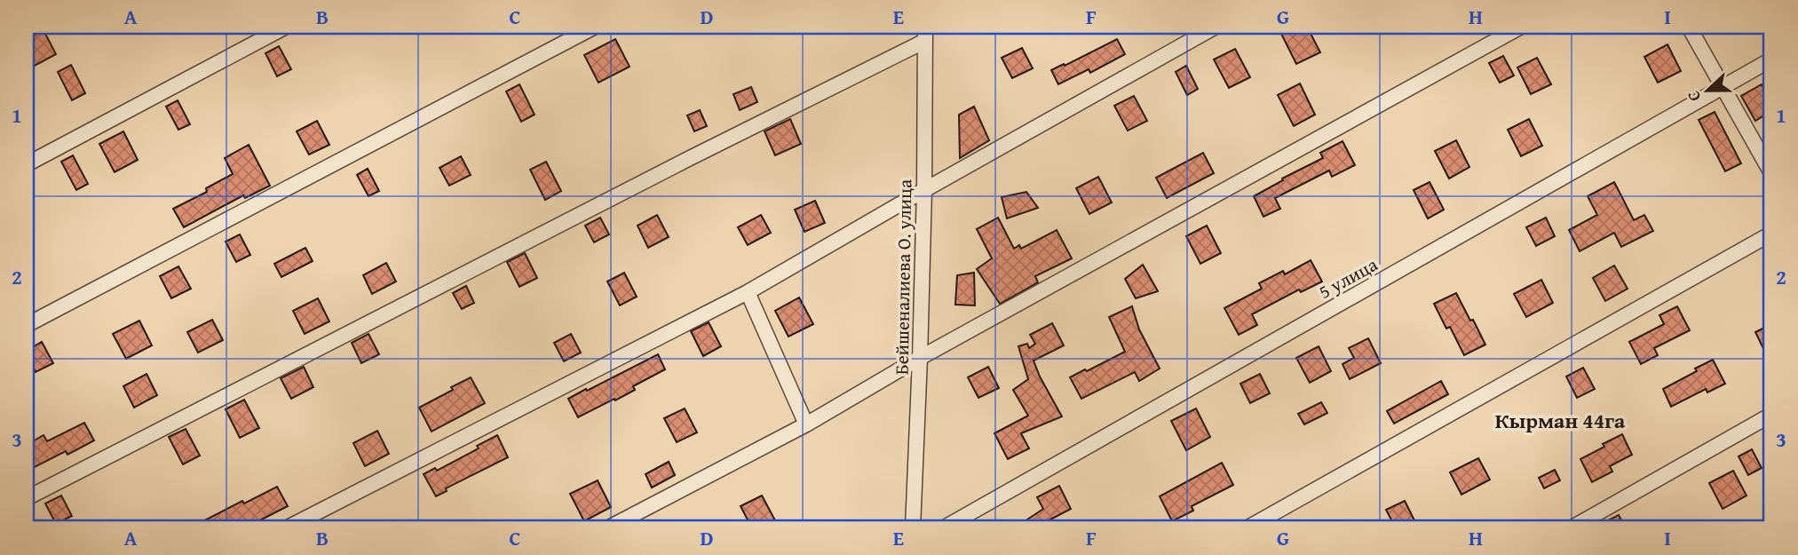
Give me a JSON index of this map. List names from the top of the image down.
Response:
{
  "streets": {
    "street": ["Бейшеналиева О. улица", "5 улица"]
  },
  "districts": ["Кырман 44га"],
  "north": "left",
  "grid": {
    "columns": [
      "A",
      "B",
      "C",
      "D",
      "E",
      "F",
      "G",
      "H",
      "I"
    ],
    "rows": ["1", "2", "3"]
  }
}
